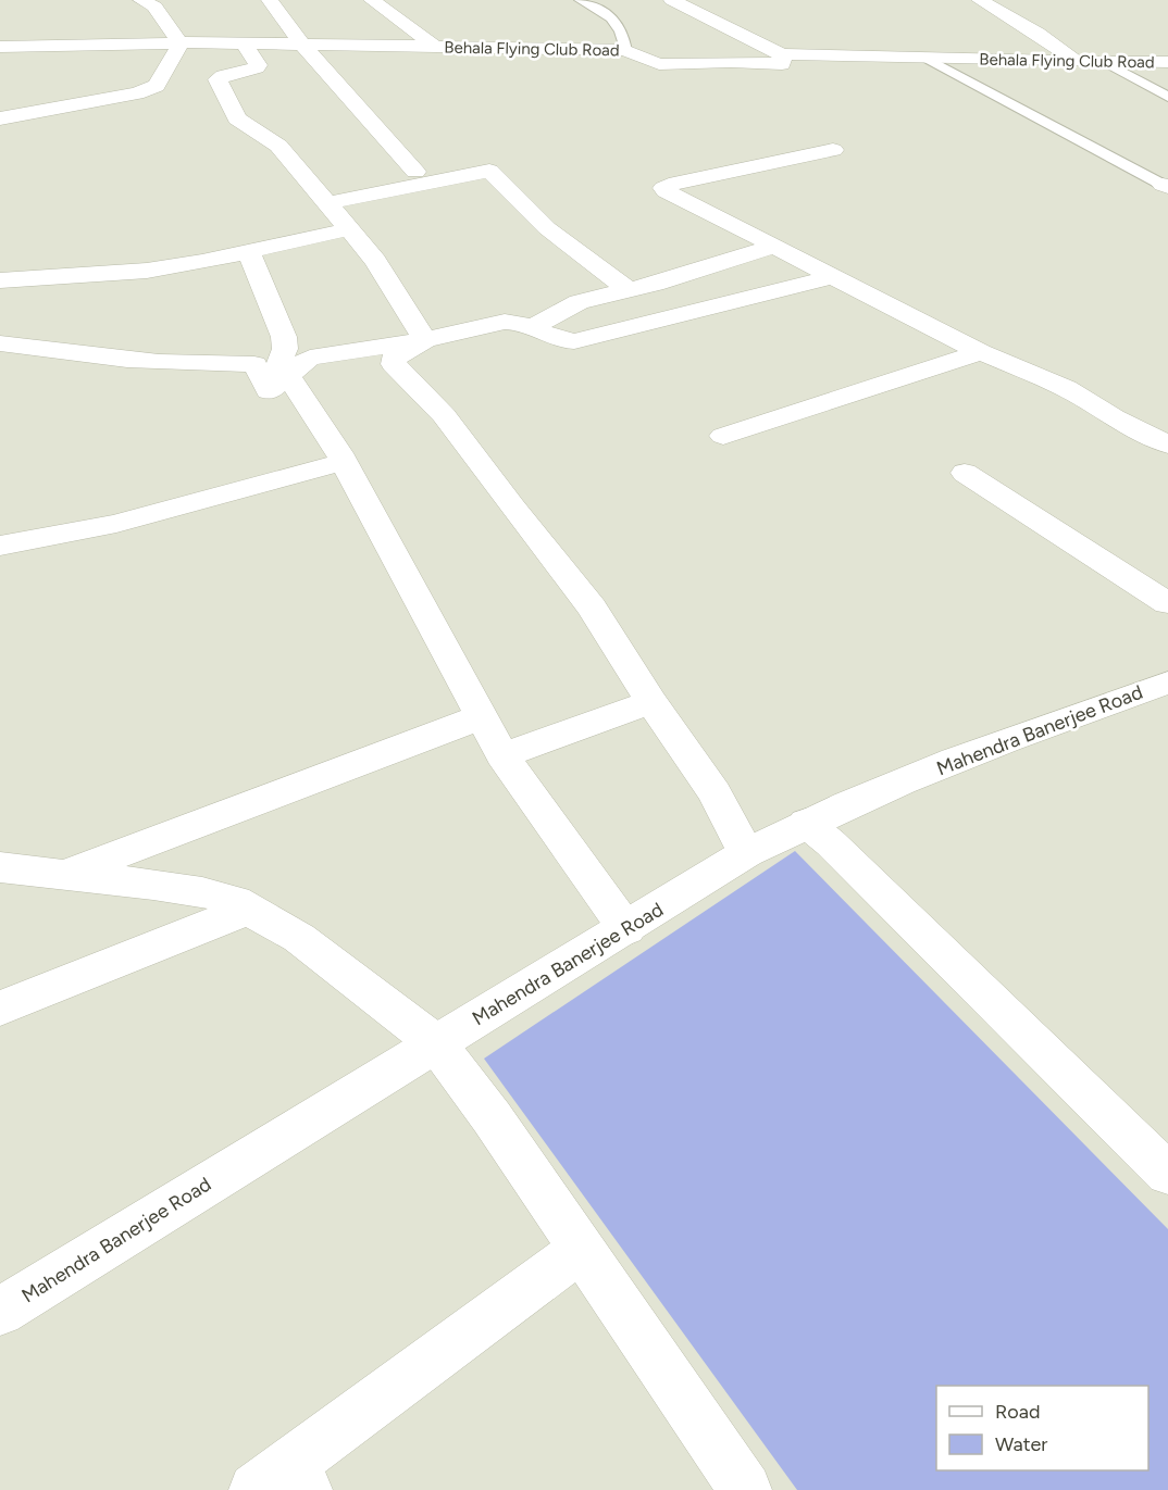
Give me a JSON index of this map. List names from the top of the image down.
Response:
{
  "streets": {
    "street": ["Behala Flying Club Road", "Mahendra Banerjee Road"]
  },
  "legend": ["Road", "Water"]
}
